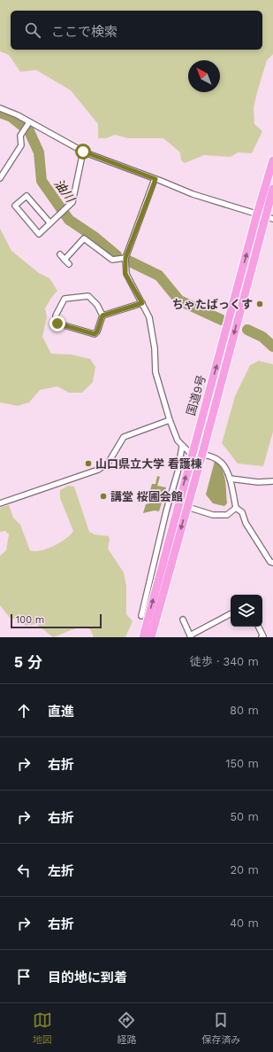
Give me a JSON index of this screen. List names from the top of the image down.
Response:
{
  "streets": {
    "highway": ["国道9号"]
  },
  "water": ["油川"],
  "places": ["ちゃたばっくす", "山口県立大学 看護棟", "講堂 桜圃会館"],
  "scale_bar": "100 m",
  "north": "top left",
  "page": {
    "search": "ここで検索",
    "scale": "100 m",
    "heading": ["5 分", "徒歩 · 340 m"],
    "list": [
      ["直進", "80 m"],
      ["右折", "150 m"],
      ["右折", "50 m"],
      ["左折", "20 m"],
      ["右折", "40 m"],
      "目的地に到着"
    ],
    "nav": ["地図", "経路", "保存済み"]
  }
}
